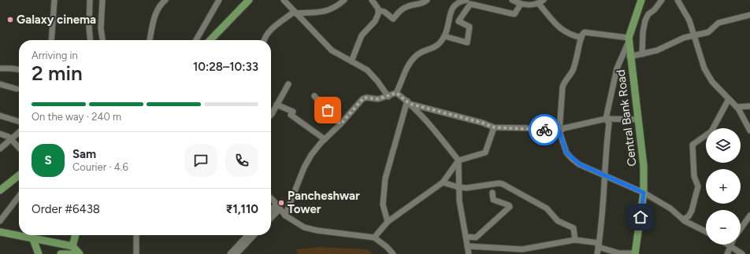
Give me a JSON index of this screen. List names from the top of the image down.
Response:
{
  "streets": {
    "main road": ["Central Bank Road"]
  },
  "places": ["Galaxy cinema", "Pancheshwar Tower"],
  "page": {
    "heading": ["2 min", "Arriving in", "10:28–10:33"],
    "panel": [
      "Sam",
      "Courier · 4.6",
      "Order #6438",
      "₹1,110"
    ],
    "bar": "On the way · 240 m",
    "map_buttons": ["+", "−"],
    "round": "S"
  }
}
